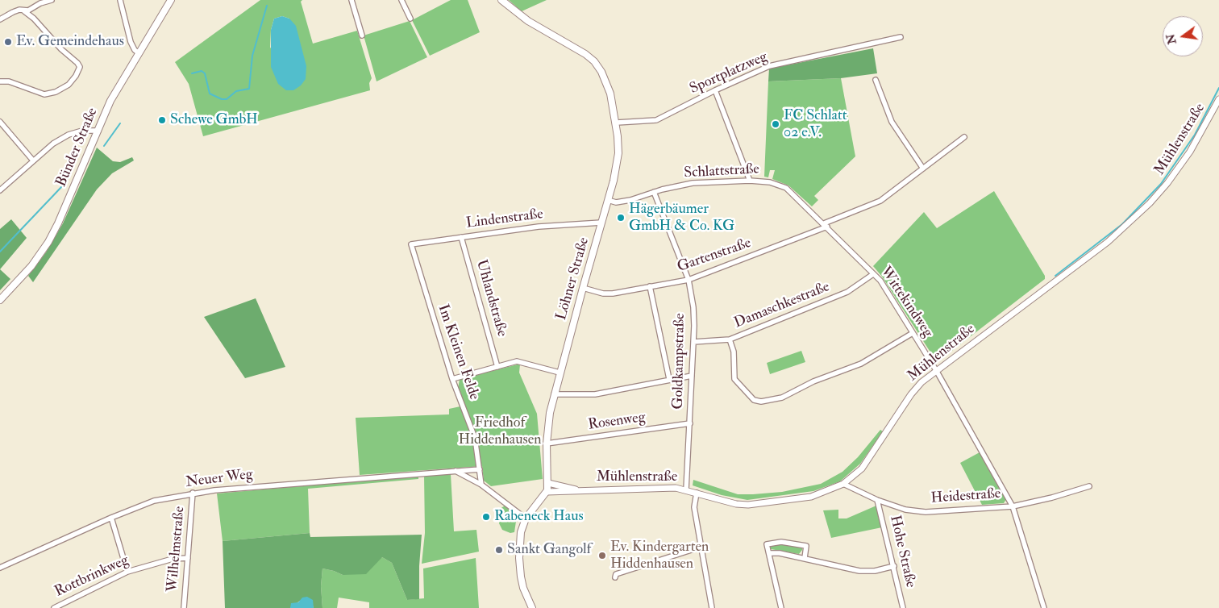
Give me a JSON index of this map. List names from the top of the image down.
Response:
{
  "streets": {
    "main road": ["Bünder Straße", "Löhner Straße"],
    "street": [
      "Sportplatzweg",
      "Mühlenstraße",
      "Schlattstraße",
      "Lindenstraße",
      "Gartenstraße",
      "Uhlandstraße",
      "Wittekindweg",
      "Damaschkestraße",
      "Im Kleinen Felde",
      "Goldkampstraße",
      "Rosenweg",
      "Neuer Weg",
      "Heidestraße",
      "Wilhelmstraße",
      "Hohe Straße",
      "Rottbrinkweg"
    ]
  },
  "crossings": [
    ["Sportplatzweg", "Löhner Straße"],
    ["Mühlenstraße", "Löhner Straße"],
    ["Mühlenstraße", "Wittekindweg"],
    ["Mühlenstraße", "Goldkampstraße"],
    ["Mühlenstraße", "Heidestraße"],
    ["Schlattstraße", "Gartenstraße"],
    ["Schlattstraße", "Löhner Straße"],
    ["Schlattstraße", "Wittekindweg"],
    ["Schlattstraße", "Goldkampstraße"],
    ["Lindenstraße", "Löhner Straße"],
    ["Lindenstraße", "Uhlandstraße"],
    ["Lindenstraße", "Im Kleinen Felde"],
    ["Gartenstraße", "Löhner Straße"],
    ["Gartenstraße", "Wittekindweg"],
    ["Gartenstraße", "Goldkampstraße"],
    ["Löhner Straße", "Rosenweg"],
    ["Wittekindweg", "Damaschkestraße"],
    ["Wittekindweg", "Heidestraße"],
    ["Damaschkestraße", "Goldkampstraße"],
    ["Im Kleinen Felde", "Neuer Weg"],
    ["Goldkampstraße", "Rosenweg"],
    ["Neuer Weg", "Wilhelmstraße"],
    ["Heidestraße", "Hohe Straße"],
    ["Wilhelmstraße", "Rottbrinkweg"]
  ],
  "parks": ["Friedhof Hiddenhausen"],
  "places": [
    "Ev. Gemeindehaus",
    "Schewe GmbH",
    "FC Schlatt 02 e.V.",
    "Hägerbäumer GmbH & Co. KG",
    "Rabeneck Haus",
    "Sankt Gangolf",
    "Ev. Kindergarten Hiddenhausen"
  ],
  "north": "left"
}
